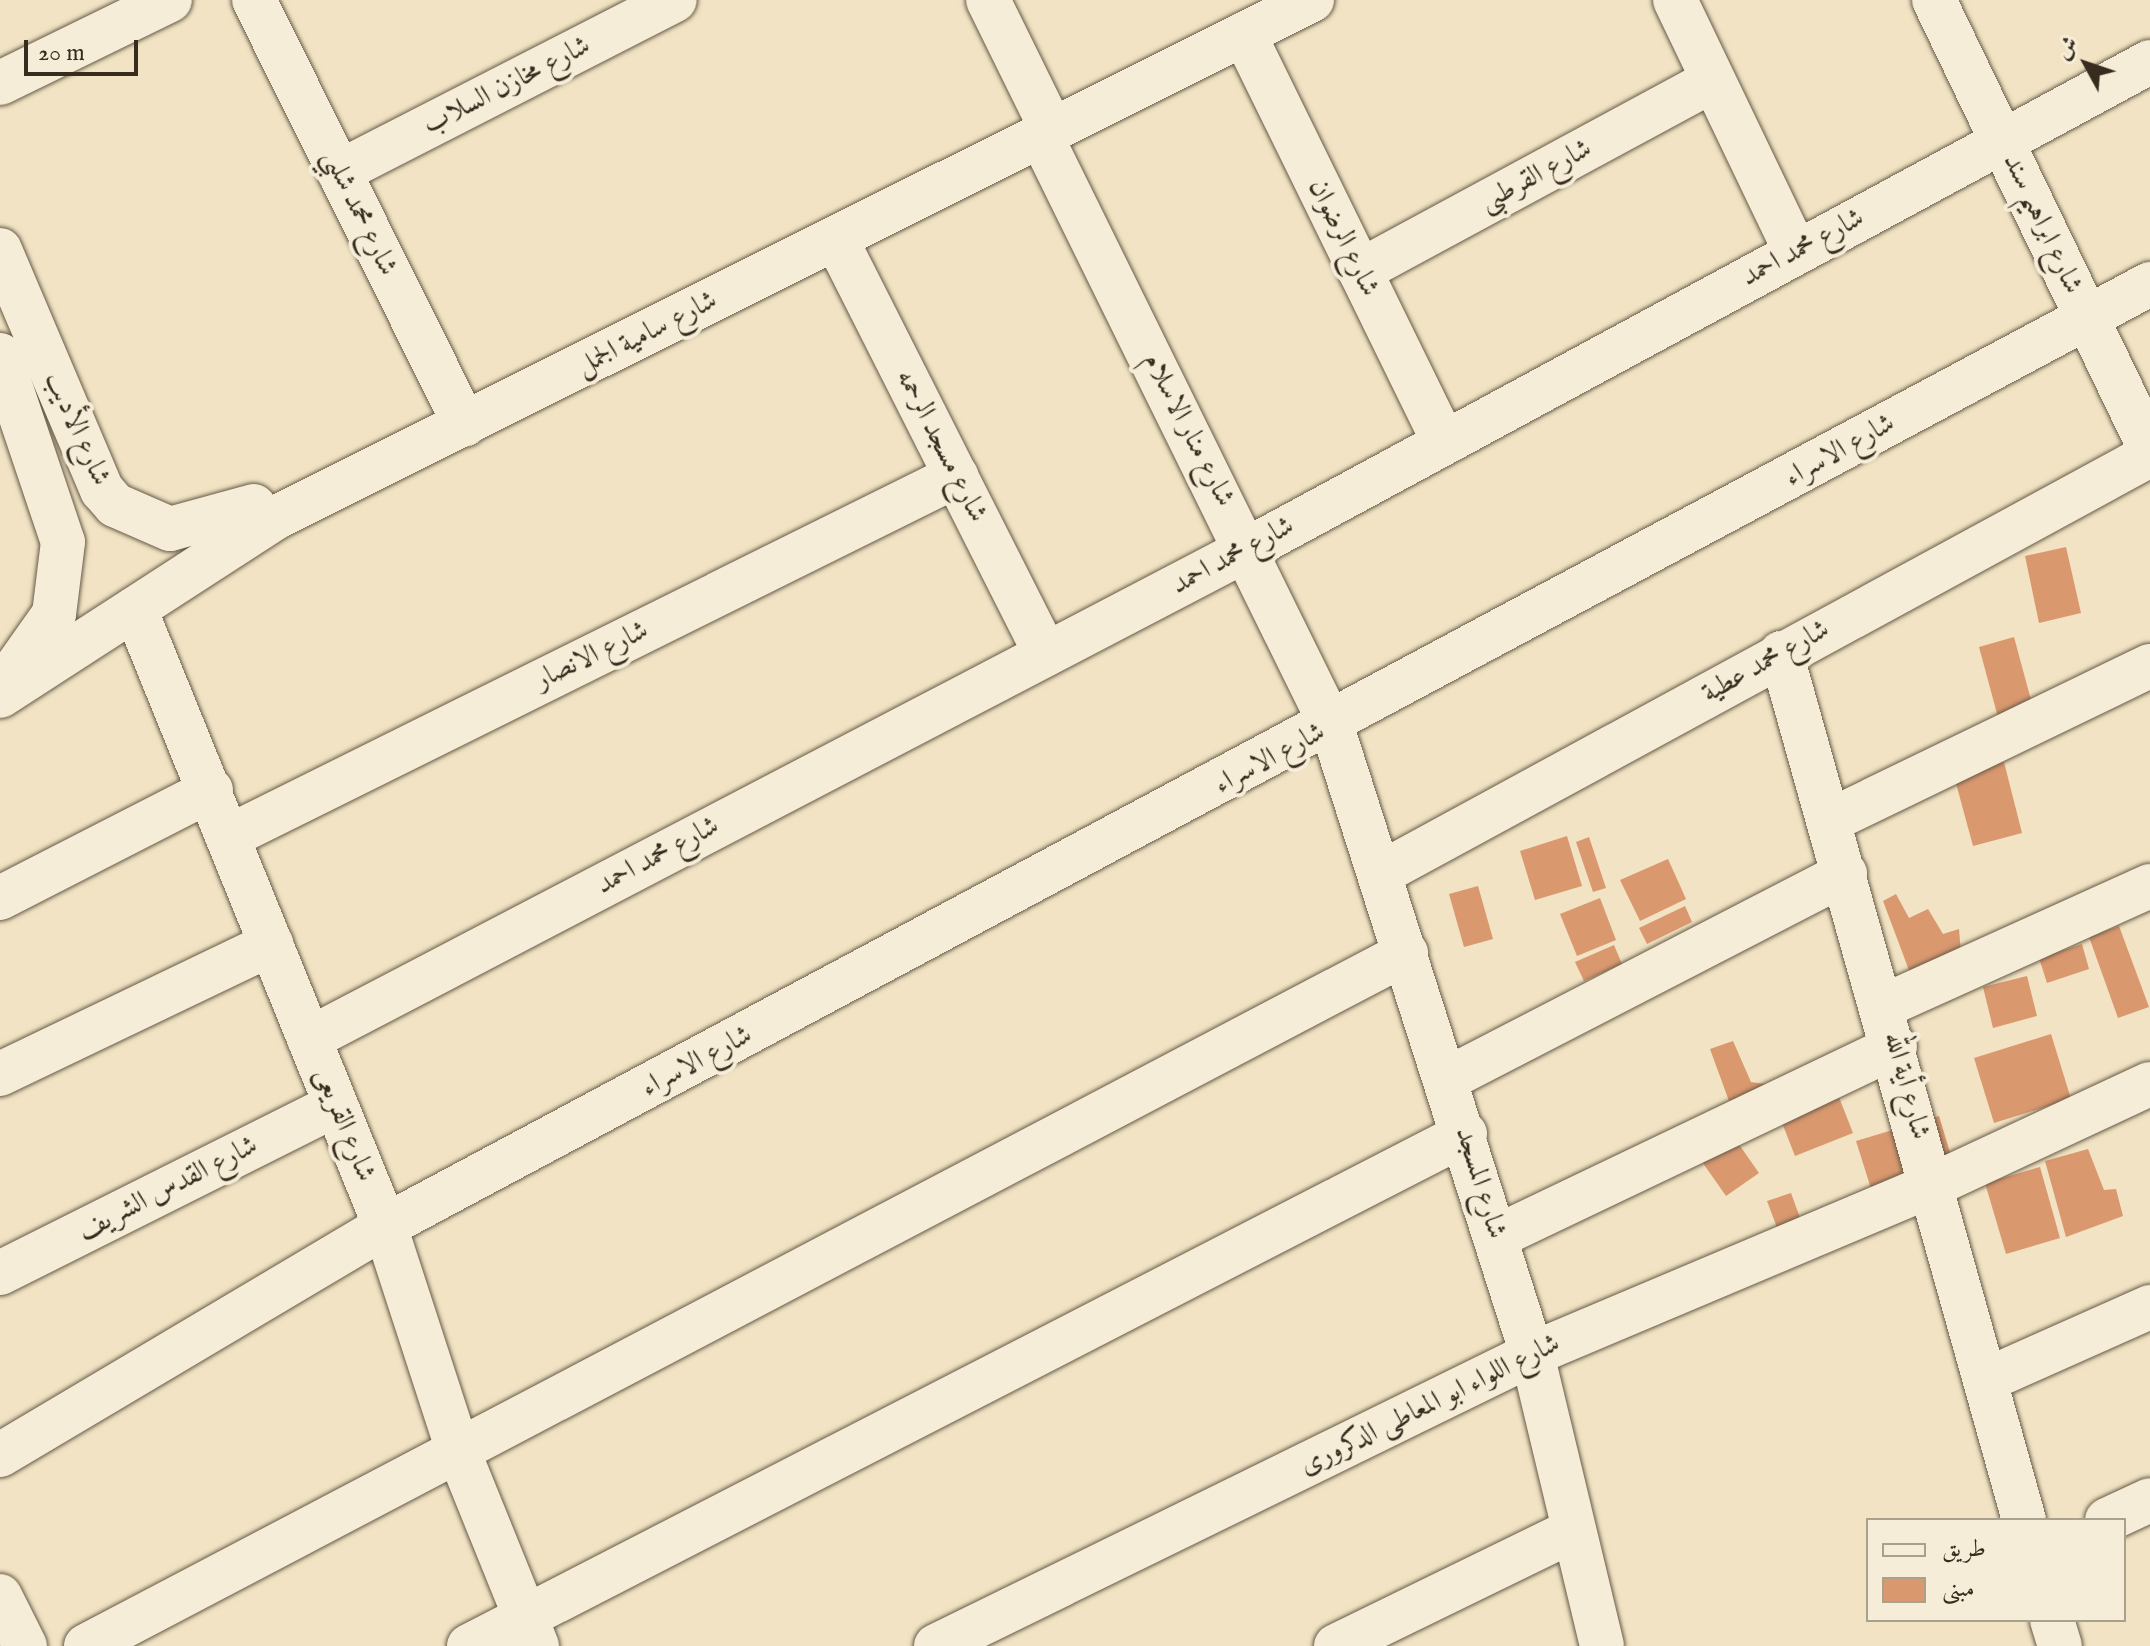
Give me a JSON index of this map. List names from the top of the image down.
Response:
{
  "streets": {
    "street": [
      "شارع مخازن السلاب",
      "شارع القرطبى",
      "شارع محمد شلبي",
      "شارع ابراهيم سند",
      "شارع الرضوان",
      "شارع محمد احمد",
      "شارع سامية الجمل",
      "شارع الأديب",
      "شارع منار الاسلام",
      "شارع مسجد الرحمه",
      "شارع الاسراء",
      "شارع الانصار",
      "شارع محمد عطية",
      "شارع أية الله",
      "شارع القريعى",
      "شارع المسجد",
      "شارع القدس الشريف",
      "شارع اللواء ابو المعاطى الدكرورى"
    ]
  },
  "crossings": [
    ["شارع مخازن السلاب", "شارع محمد شلبي"],
    ["شارع القرطبى", "شارع الرضوان"],
    ["شارع محمد شلبي", "شارع سامية الجمل"],
    ["شارع ابراهيم سند", "شارع محمد احمد"],
    ["شارع ابراهيم سند", "شارع الاسراء"],
    ["شارع الرضوان", "شارع محمد احمد"],
    ["شارع الرضوان", "شارع سامية الجمل"],
    ["شارع محمد احمد", "شارع منار الاسلام"],
    ["شارع محمد احمد", "شارع مسجد الرحمه"],
    ["شارع محمد احمد", "شارع القريعى"],
    ["شارع سامية الجمل", "شارع الأديب"],
    ["شارع سامية الجمل", "شارع منار الاسلام"],
    ["شارع سامية الجمل", "شارع مسجد الرحمه"],
    ["شارع سامية الجمل", "شارع القريعى"],
    ["شارع منار الاسلام", "شارع الاسراء"],
    ["شارع منار الاسلام", "شارع المسجد"],
    ["شارع مسجد الرحمه", "شارع الانصار"],
    ["شارع الاسراء", "شارع القريعى"],
    ["شارع الاسراء", "شارع المسجد"],
    ["شارع الانصار", "شارع القريعى"],
    ["شارع محمد عطية", "شارع أية الله"],
    ["شارع محمد عطية", "شارع المسجد"],
    ["شارع أية الله", "شارع اللواء ابو المعاطى الدكرورى"],
    ["شارع القريعى", "شارع القدس الشريف"],
    ["شارع المسجد", "شارع اللواء ابو المعاطى الدكرورى"]
  ],
  "legend": ["طريق", "مبنى"],
  "scale_bar": "20 m",
  "north": "top left"
}
